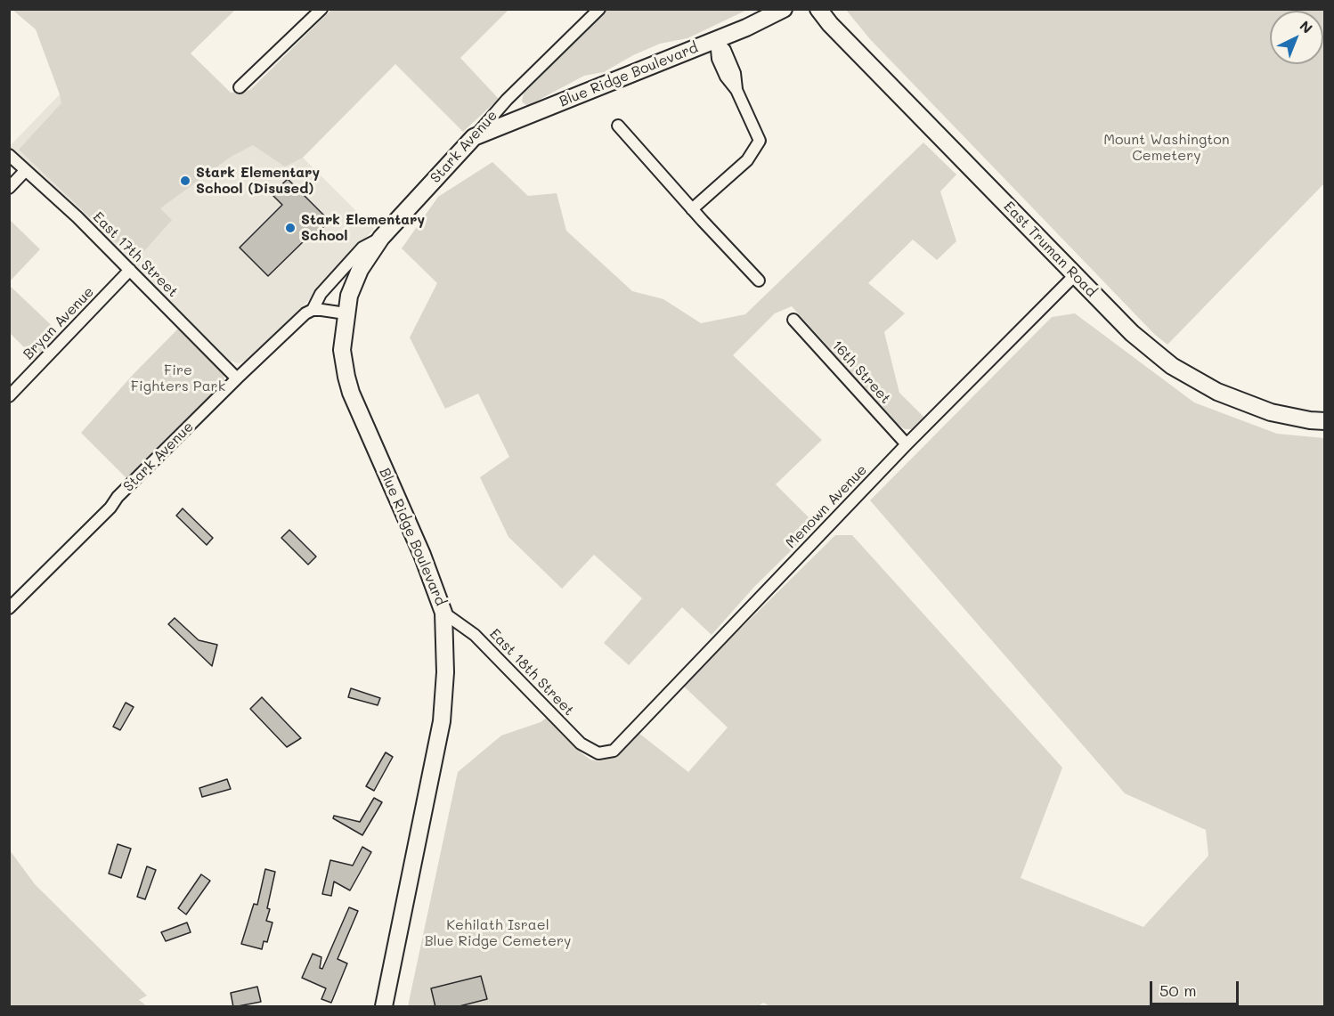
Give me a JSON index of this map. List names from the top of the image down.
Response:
{
  "streets": {
    "main road": ["Blue Ridge Boulevard", "Stark Avenue", "East Truman Road"],
    "street": [
      "East 17th Street",
      "Bryan Avenue",
      "16th Street",
      "Menown Avenue",
      "East 18th Street"
    ]
  },
  "crossings": [
    ["Blue Ridge Boulevard", "Stark Avenue"],
    ["Blue Ridge Boulevard", "East 18th Street"],
    ["Stark Avenue", "East 17th Street"],
    ["East Truman Road", "Menown Avenue"],
    ["East 17th Street", "Bryan Avenue"],
    ["16th Street", "Menown Avenue"],
    ["Menown Avenue", "East 18th Street"]
  ],
  "parks": ["Mount Washington Cemetery", "Fire Fighters Park", "Kehilath Israel Blue Ridge Cemetery"],
  "places": ["Stark Elementary School (Disused)", "Stark Elementary School"],
  "scale_bar": "50 m",
  "north": "top right"
}
